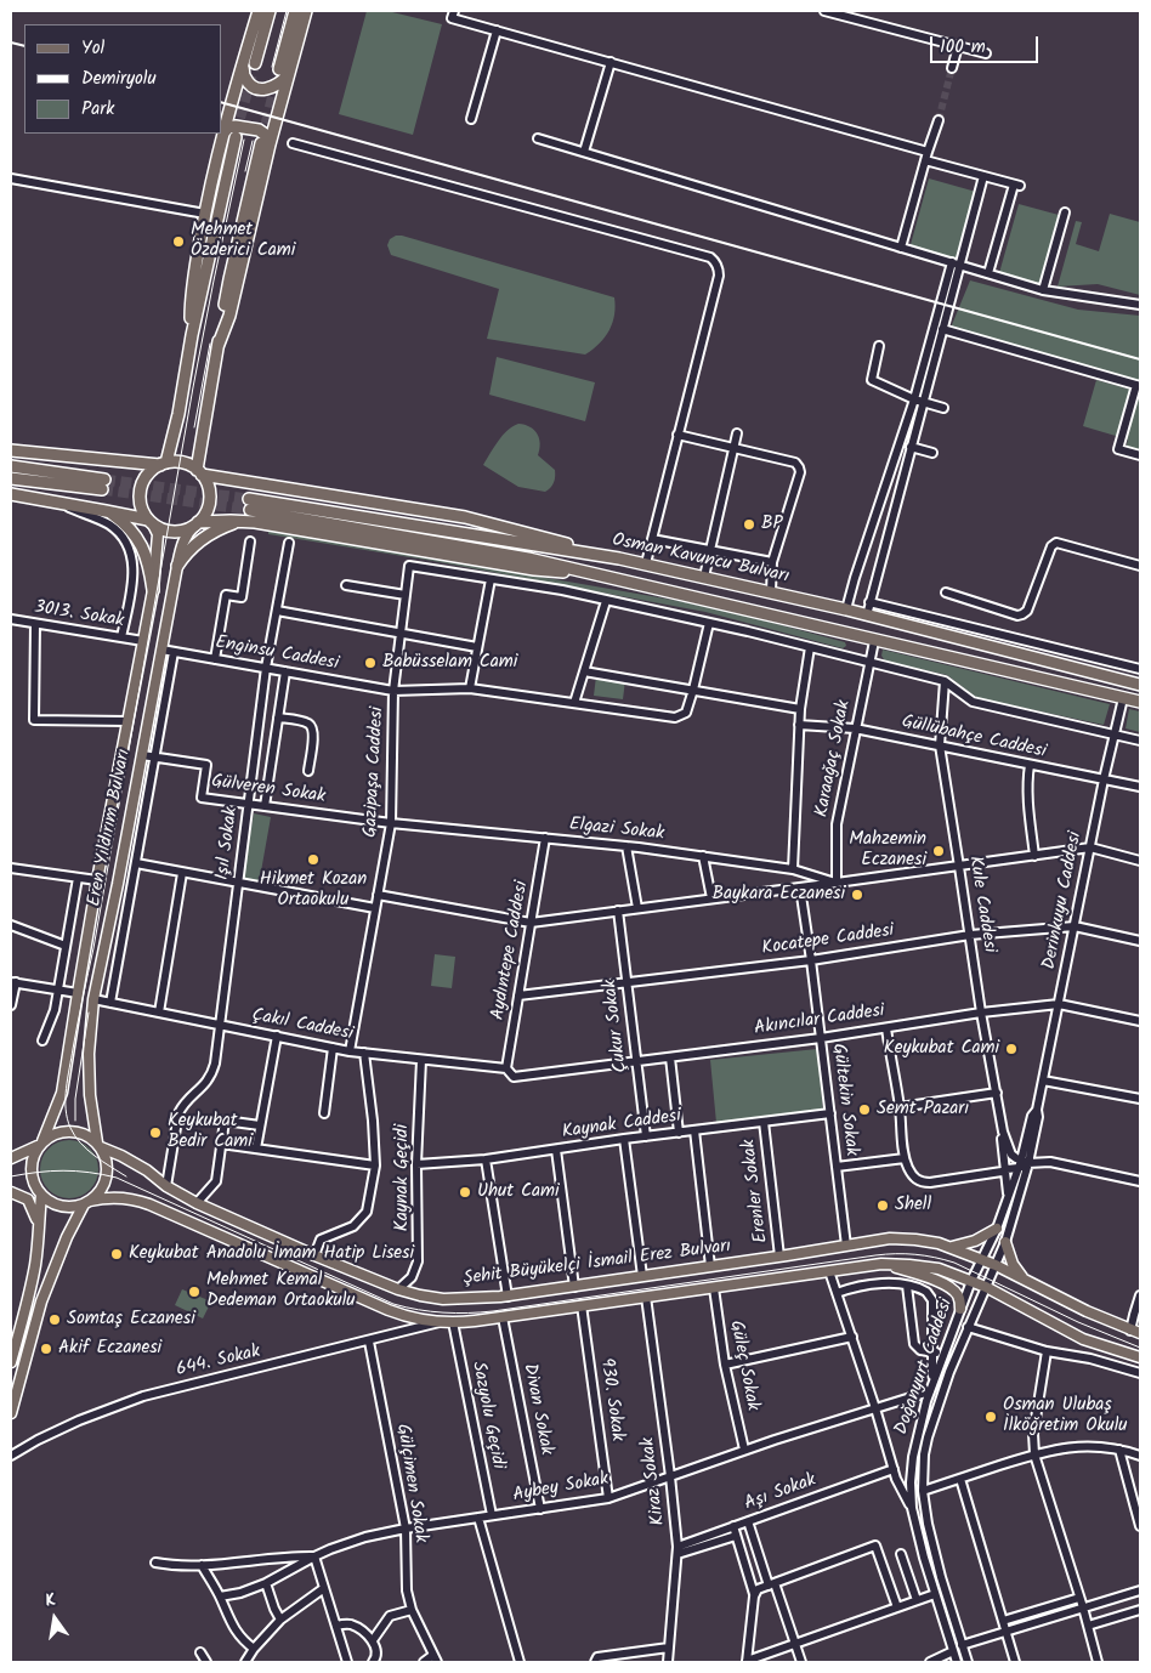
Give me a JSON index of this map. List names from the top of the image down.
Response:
{
  "streets": {
    "highway": ["Osman Kavuncu Bulvarı"],
    "main road": ["Eren Yıldırım Bulvarı", "Şehit Büyükelçi İsmail Erez Bulvarı"],
    "street": [
      "3013. Sokak",
      "Enginsu Caddesi",
      "Güllübahçe Caddesi",
      "Karaağaç Sokak",
      "Gazipaşa Caddesi",
      "Gülveren Sokak",
      "Elgazi Sokak",
      "Işıl Sokak",
      "Derinkuyu Caddesi",
      "Kule Caddesi",
      "Kocatepe Caddesi",
      "Aydıntepe Caddesi",
      "Akıncılar Caddesi",
      "Çakıl Caddesi",
      "Çukur Sokak",
      "Gültekin Sokak",
      "Kaynak Caddesi",
      "Kaynak Geçidi",
      "Erenler Sokak",
      "644. Sokak",
      "Güleç Sokak",
      "Doğanyurt Caddesi",
      "930. Sokak",
      "Divan Sokak",
      "Sazyolu Geçidi",
      "Kiraz Sokak",
      "Gülçimen Sokak",
      "Aybey Sokak",
      "Aşı Sokak"
    ]
  },
  "crossings": [
    ["Osman Kavuncu Bulvarı", "Karaağaç Sokak"],
    ["Osman Kavuncu Bulvarı", "Derinkuyu Caddesi"],
    ["3013. Sokak", "Eren Yıldırım Bulvarı"],
    ["Enginsu Caddesi", "Gazipaşa Caddesi"],
    ["Enginsu Caddesi", "Eren Yıldırım Bulvarı"],
    ["Enginsu Caddesi", "Işıl Sokak"],
    ["Güllübahçe Caddesi", "Karaağaç Sokak"],
    ["Güllübahçe Caddesi", "Derinkuyu Caddesi"],
    ["Güllübahçe Caddesi", "Kule Caddesi"],
    ["Karaağaç Sokak", "Elgazi Sokak"],
    ["Gazipaşa Caddesi", "Gülveren Sokak"],
    ["Gazipaşa Caddesi", "Elgazi Sokak"],
    ["Gazipaşa Caddesi", "Çakıl Caddesi"],
    ["Gülveren Sokak", "Eren Yıldırım Bulvarı"],
    ["Gülveren Sokak", "Elgazi Sokak"],
    ["Gülveren Sokak", "Işıl Sokak"],
    ["Eren Yıldırım Bulvarı", "Çakıl Caddesi"],
    ["Eren Yıldırım Bulvarı", "Şehit Büyükelçi İsmail Erez Bulvarı"],
    ["Elgazi Sokak", "Aydıntepe Caddesi"],
    ["Işıl Sokak", "Çakıl Caddesi"],
    ["Işıl Sokak", "Şehit Büyükelçi İsmail Erez Bulvarı"],
    ["Derinkuyu Caddesi", "Kule Caddesi"],
    ["Derinkuyu Caddesi", "Kocatepe Caddesi"],
    ["Derinkuyu Caddesi", "Akıncılar Caddesi"],
    ["Derinkuyu Caddesi", "Şehit Büyükelçi İsmail Erez Bulvarı"],
    ["Derinkuyu Caddesi", "Doğanyurt Caddesi"],
    ["Kule Caddesi", "Kocatepe Caddesi"],
    ["Kule Caddesi", "Akıncılar Caddesi"],
    ["Kocatepe Caddesi", "Aydıntepe Caddesi"],
    ["Kocatepe Caddesi", "Çukur Sokak"],
    ["Kocatepe Caddesi", "Gültekin Sokak"],
    ["Aydıntepe Caddesi", "Akıncılar Caddesi"],
    ["Aydıntepe Caddesi", "Çakıl Caddesi"],
    ["Akıncılar Caddesi", "Çakıl Caddesi"],
    ["Akıncılar Caddesi", "Çukur Sokak"],
    ["Akıncılar Caddesi", "Gültekin Sokak"],
    ["Çakıl Caddesi", "Kaynak Geçidi"],
    ["Çukur Sokak", "Kaynak Caddesi"],
    ["Gültekin Sokak", "Kaynak Caddesi"],
    ["Gültekin Sokak", "Şehit Büyükelçi İsmail Erez Bulvarı"],
    ["Kaynak Caddesi", "Kaynak Geçidi"],
    ["Kaynak Caddesi", "Erenler Sokak"],
    ["Kaynak Geçidi", "Şehit Büyükelçi İsmail Erez Bulvarı"],
    ["Erenler Sokak", "Şehit Büyükelçi İsmail Erez Bulvarı"],
    ["Şehit Büyükelçi İsmail Erez Bulvarı", "644. Sokak"],
    ["Şehit Büyükelçi İsmail Erez Bulvarı", "Güleç Sokak"],
    ["Şehit Büyükelçi İsmail Erez Bulvarı", "Doğanyurt Caddesi"],
    ["Şehit Büyükelçi İsmail Erez Bulvarı", "930. Sokak"],
    ["Şehit Büyükelçi İsmail Erez Bulvarı", "Divan Sokak"],
    ["Şehit Büyükelçi İsmail Erez Bulvarı", "Sazyolu Geçidi"],
    ["Şehit Büyükelçi İsmail Erez Bulvarı", "Kiraz Sokak"],
    ["644. Sokak", "Gülçimen Sokak"],
    ["Güleç Sokak", "Aybey Sokak"],
    ["Doğanyurt Caddesi", "Aybey Sokak"],
    ["930. Sokak", "Aybey Sokak"],
    ["Divan Sokak", "Aybey Sokak"],
    ["Sazyolu Geçidi", "Aybey Sokak"],
    ["Kiraz Sokak", "Aybey Sokak"],
    ["Kiraz Sokak", "Aşı Sokak"],
    ["Gülçimen Sokak", "Aybey Sokak"]
  ],
  "places": [
    "Mehmet Özderici Cami",
    "BP",
    "Babüsselam Cami",
    "Mahzemin Eczanesi",
    "Hikmet Kozan Ortaokulu",
    "Baykara Eczanesi",
    "Keykubat Cami",
    "Semt Pazarı",
    "Keykubat Bedir Cami",
    "Uhut Cami",
    "Shell",
    "Keykubat Anadolu İmam Hatip Lisesi",
    "Mehmet Kemal Dedeman Ortaokulu",
    "Somtaş Eczanesi",
    "Akif Eczanesi",
    "Osman Ulubaş İlköğretim Okulu"
  ],
  "legend": ["Yol", "Demiryolu", "Park"],
  "scale_bar": "100 m",
  "north": "top"
}
